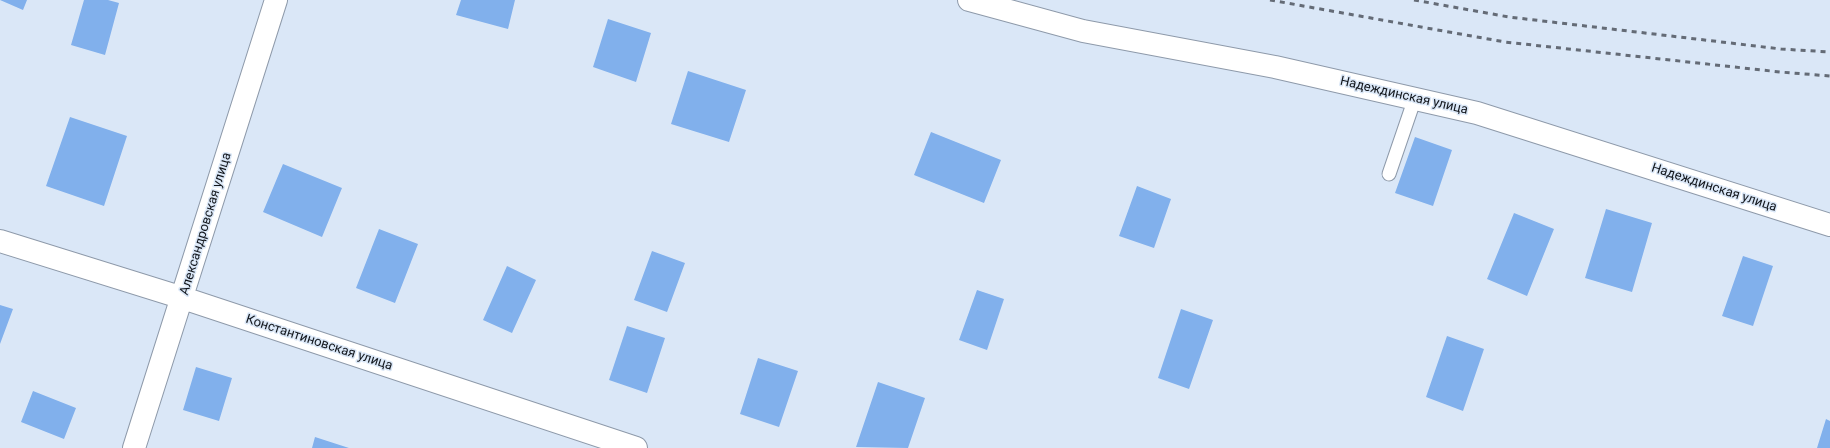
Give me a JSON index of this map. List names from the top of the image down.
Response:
{
  "streets": {
    "street": ["Надеждинская улица", "Александровская улица", "Константиновская улица"]
  },
  "crossings": [
    ["Александровская улица", "Константиновская улица"]
  ]
}
